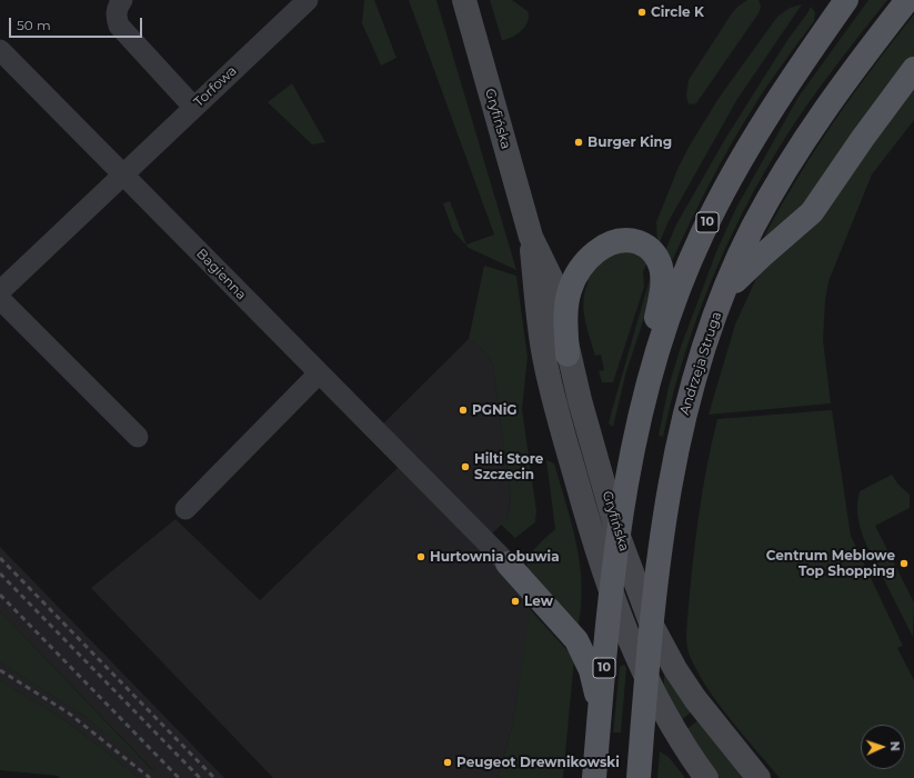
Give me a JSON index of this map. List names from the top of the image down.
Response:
{
  "streets": {
    "main road": ["10", "Andrzeja Struga"],
    "street": ["Torfowa", "Gryfińska", "Bagienna"]
  },
  "crossings": [
    ["Torfowa", "Bagienna"],
    ["Gryfińska", "10"],
    ["Gryfińska", "Andrzeja Struga"]
  ],
  "places": [
    "Circle K",
    "Burger King",
    "PGNiG",
    "Hilti Store Szczecin",
    "Hurtownia obuwia",
    "Centrum Meblowe Top Shopping",
    "Lew",
    "Peugeot Drewnikowski"
  ],
  "scale_bar": "50 m",
  "north": "right"
}
